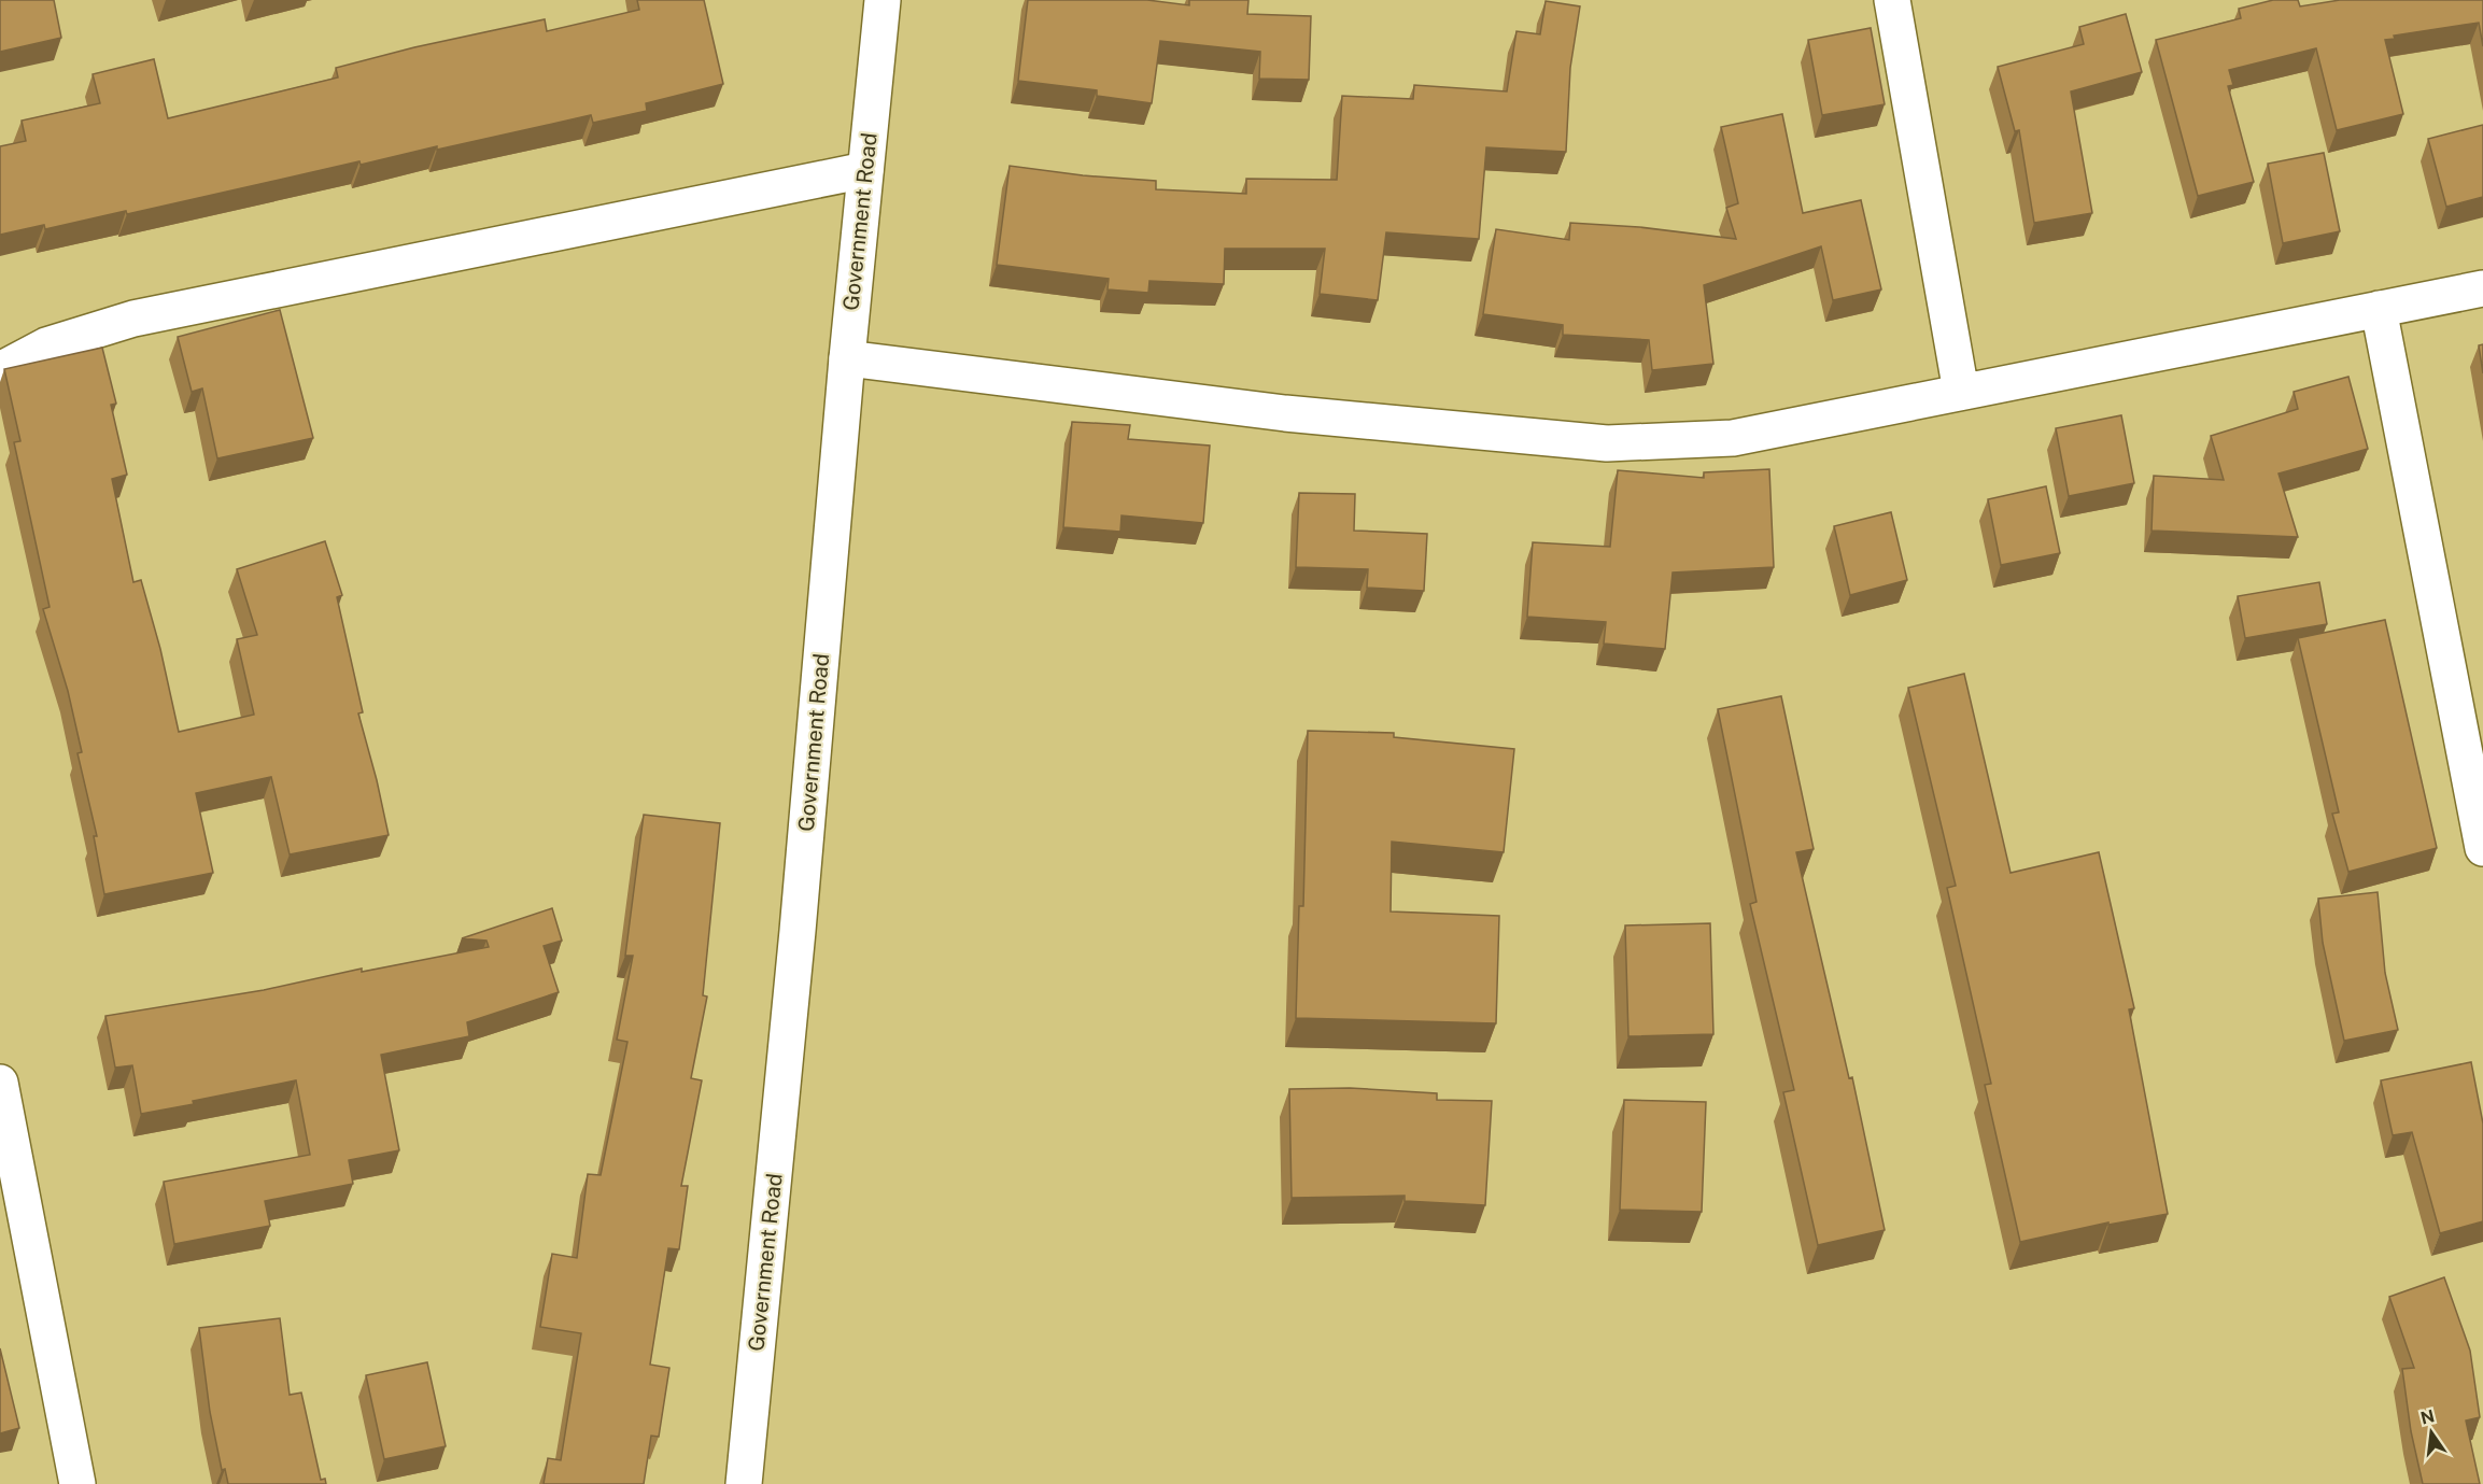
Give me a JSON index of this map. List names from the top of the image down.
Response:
{
  "streets": {
    "street": ["Government Road"]
  },
  "north": "top"
}
